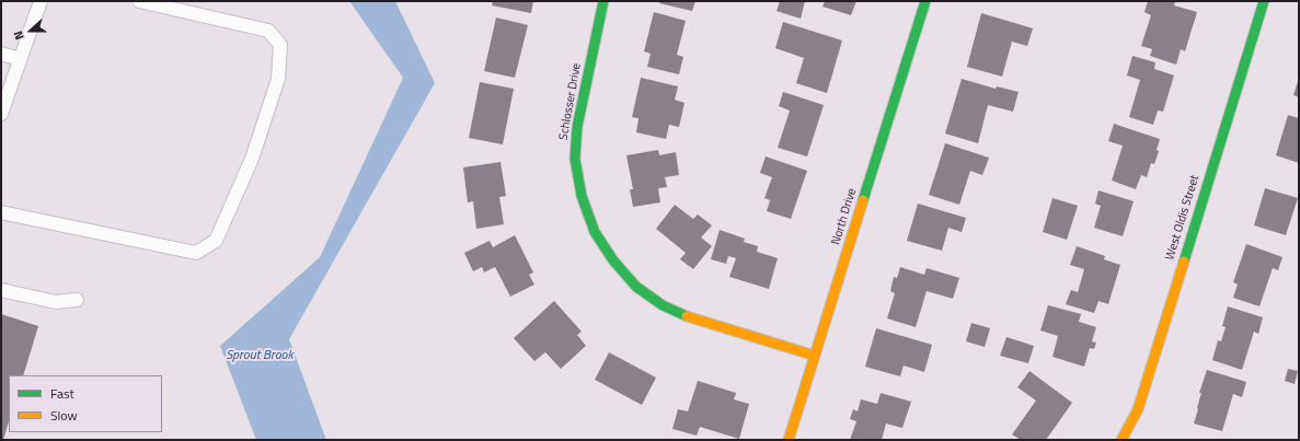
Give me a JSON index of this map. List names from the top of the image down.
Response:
{
  "streets": {
    "street": ["Schlosser Drive", "North Drive", "West Oldis Street"]
  },
  "crossings": [
    ["Schlosser Drive", "North Drive"]
  ],
  "water": ["Sprout Brook"],
  "legend": ["Fast", "Slow"],
  "north": "left"
}
